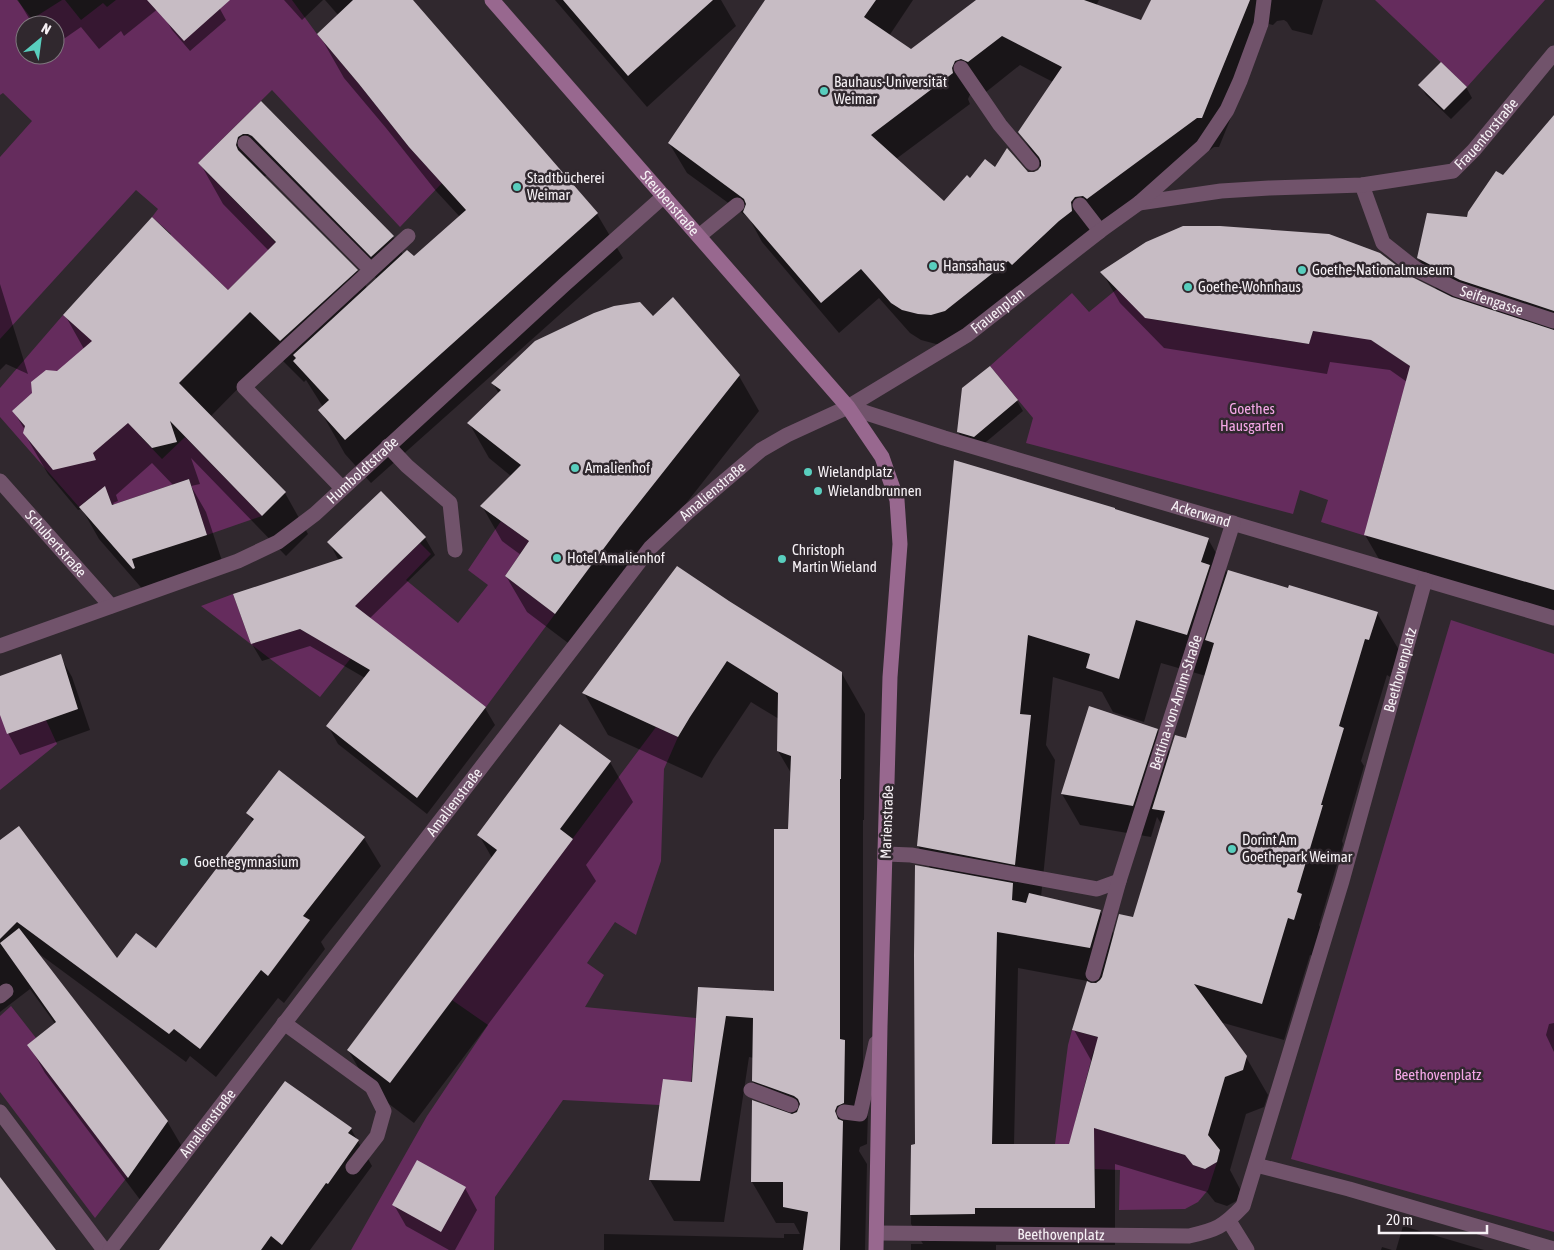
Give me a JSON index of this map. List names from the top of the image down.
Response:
{
  "streets": {
    "street": [
      "Frauentorstraße",
      "Steubenstraße",
      "Seifengasse",
      "Frauenplan",
      "Humboldtstraße",
      "Amalienstraße",
      "Ackerwand",
      "Schubertstraße",
      "Beethovenplatz",
      "Bettina-von-Arnim-Straße",
      "Marienstraße"
    ]
  },
  "crossings": [
    ["Frauentorstraße", "Frauenplan"],
    ["Steubenstraße", "Frauenplan"],
    ["Steubenstraße", "Humboldtstraße"],
    ["Steubenstraße", "Amalienstraße"],
    ["Steubenstraße", "Ackerwand"],
    ["Steubenstraße", "Marienstraße"],
    ["Seifengasse", "Frauenplan"],
    ["Frauenplan", "Amalienstraße"],
    ["Frauenplan", "Ackerwand"],
    ["Frauenplan", "Marienstraße"],
    ["Humboldtstraße", "Schubertstraße"],
    ["Amalienstraße", "Ackerwand"],
    ["Amalienstraße", "Marienstraße"],
    ["Ackerwand", "Beethovenplatz"],
    ["Ackerwand", "Bettina-von-Arnim-Straße"],
    ["Ackerwand", "Marienstraße"],
    ["Beethovenplatz", "Marienstraße"]
  ],
  "parks": ["Goethes Hausgarten", "Beethovenplatz"],
  "places": [
    "Bauhaus-Universität Weimar",
    "Stadtbücherei Weimar",
    "Hansahaus",
    "Goethe-Nationalmuseum",
    "Goethe-Wohnhaus",
    "Amalienhof",
    "Wielandplatz",
    "Wielandbrunnen",
    "Hotel Amalienhof",
    "Christoph Martin Wieland",
    "Dorint Am Goethepark Weimar",
    "Goethegymnasium"
  ],
  "scale_bar": "20 m",
  "north": "top right"
}
